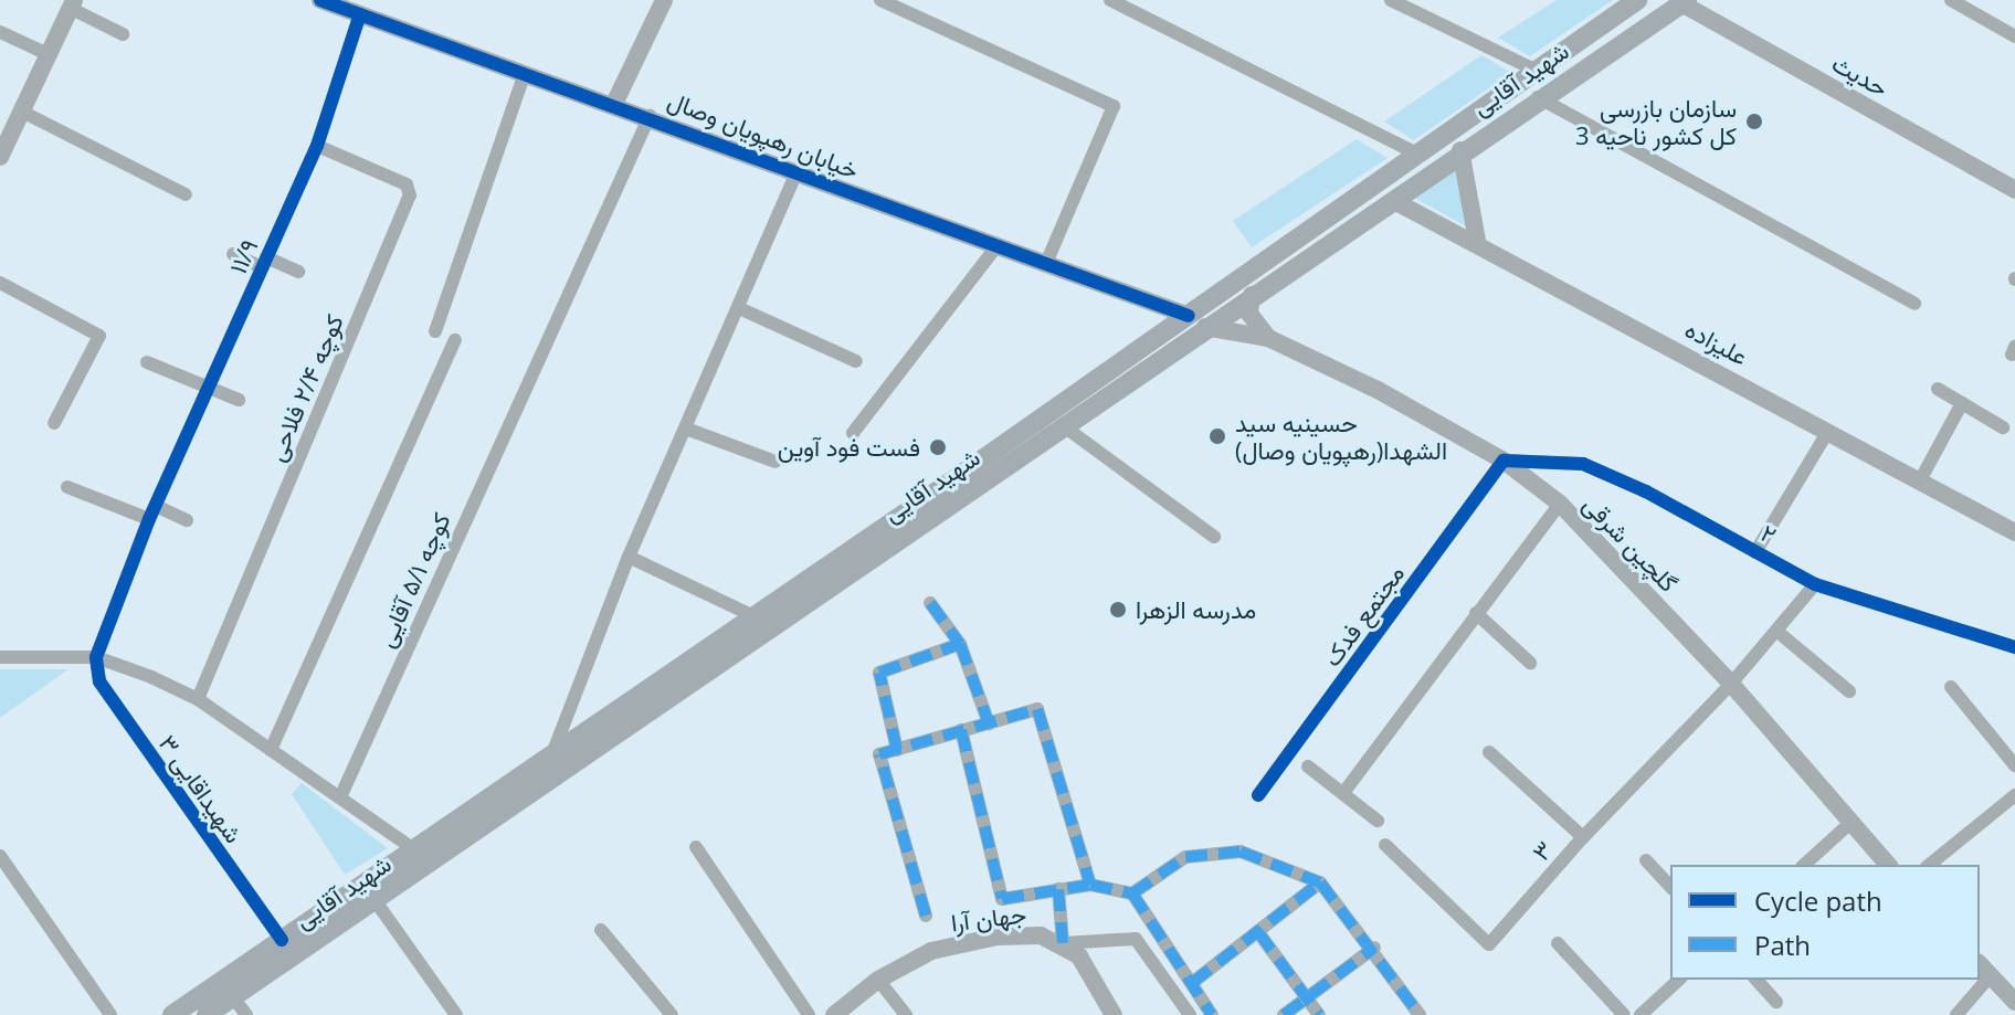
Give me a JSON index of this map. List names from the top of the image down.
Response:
{
  "streets": {
    "main road": ["شهید آقایی"],
    "street": [
      "حدیث",
      "خیابان رهپویان وصال",
      "۱۱/۹",
      "علیزاده",
      "کوچه ۲/۴ فلاحی",
      "۲",
      "گلچین شرقی",
      "کوچه ۵/۱ آقایی",
      "مجتمع فدک",
      "۳ شهیداقایی",
      "۳",
      "جهان آرا"
    ]
  },
  "crossings": [
    ["حدیث", "شهید آقایی"],
    ["شهید آقایی", "خیابان رهپویان وصال"],
    ["شهید آقایی", "علیزاده"],
    ["شهید آقایی", "۳ شهیداقایی"],
    ["خیابان رهپویان وصال", "۱۱/۹"],
    ["خیابان رهپویان وصال", "گلچین شرقی"],
    ["خیابان رهپویان وصال", "کوچه ۵/۱ آقایی"],
    ["۱۱/۹", "کوچه ۲/۴ فلاحی"],
    ["۱۱/۹", "۳ شهیداقایی"],
    ["۲", "گلچین شرقی"],
    ["۲", "مجتمع فدک"],
    ["۲", "۳"],
    ["گلچین شرقی", "مجتمع فدک"],
    ["گلچین شرقی", "۳"]
  ],
  "places": [
    "سازمان بازرسی کل کشور ناحیه 3",
    "حسینیه سید الشهدا(رهپویان وصال)",
    "فست فود آوین",
    "مدرسه الزهرا"
  ],
  "legend": ["Cycle path", "Path"]
}
